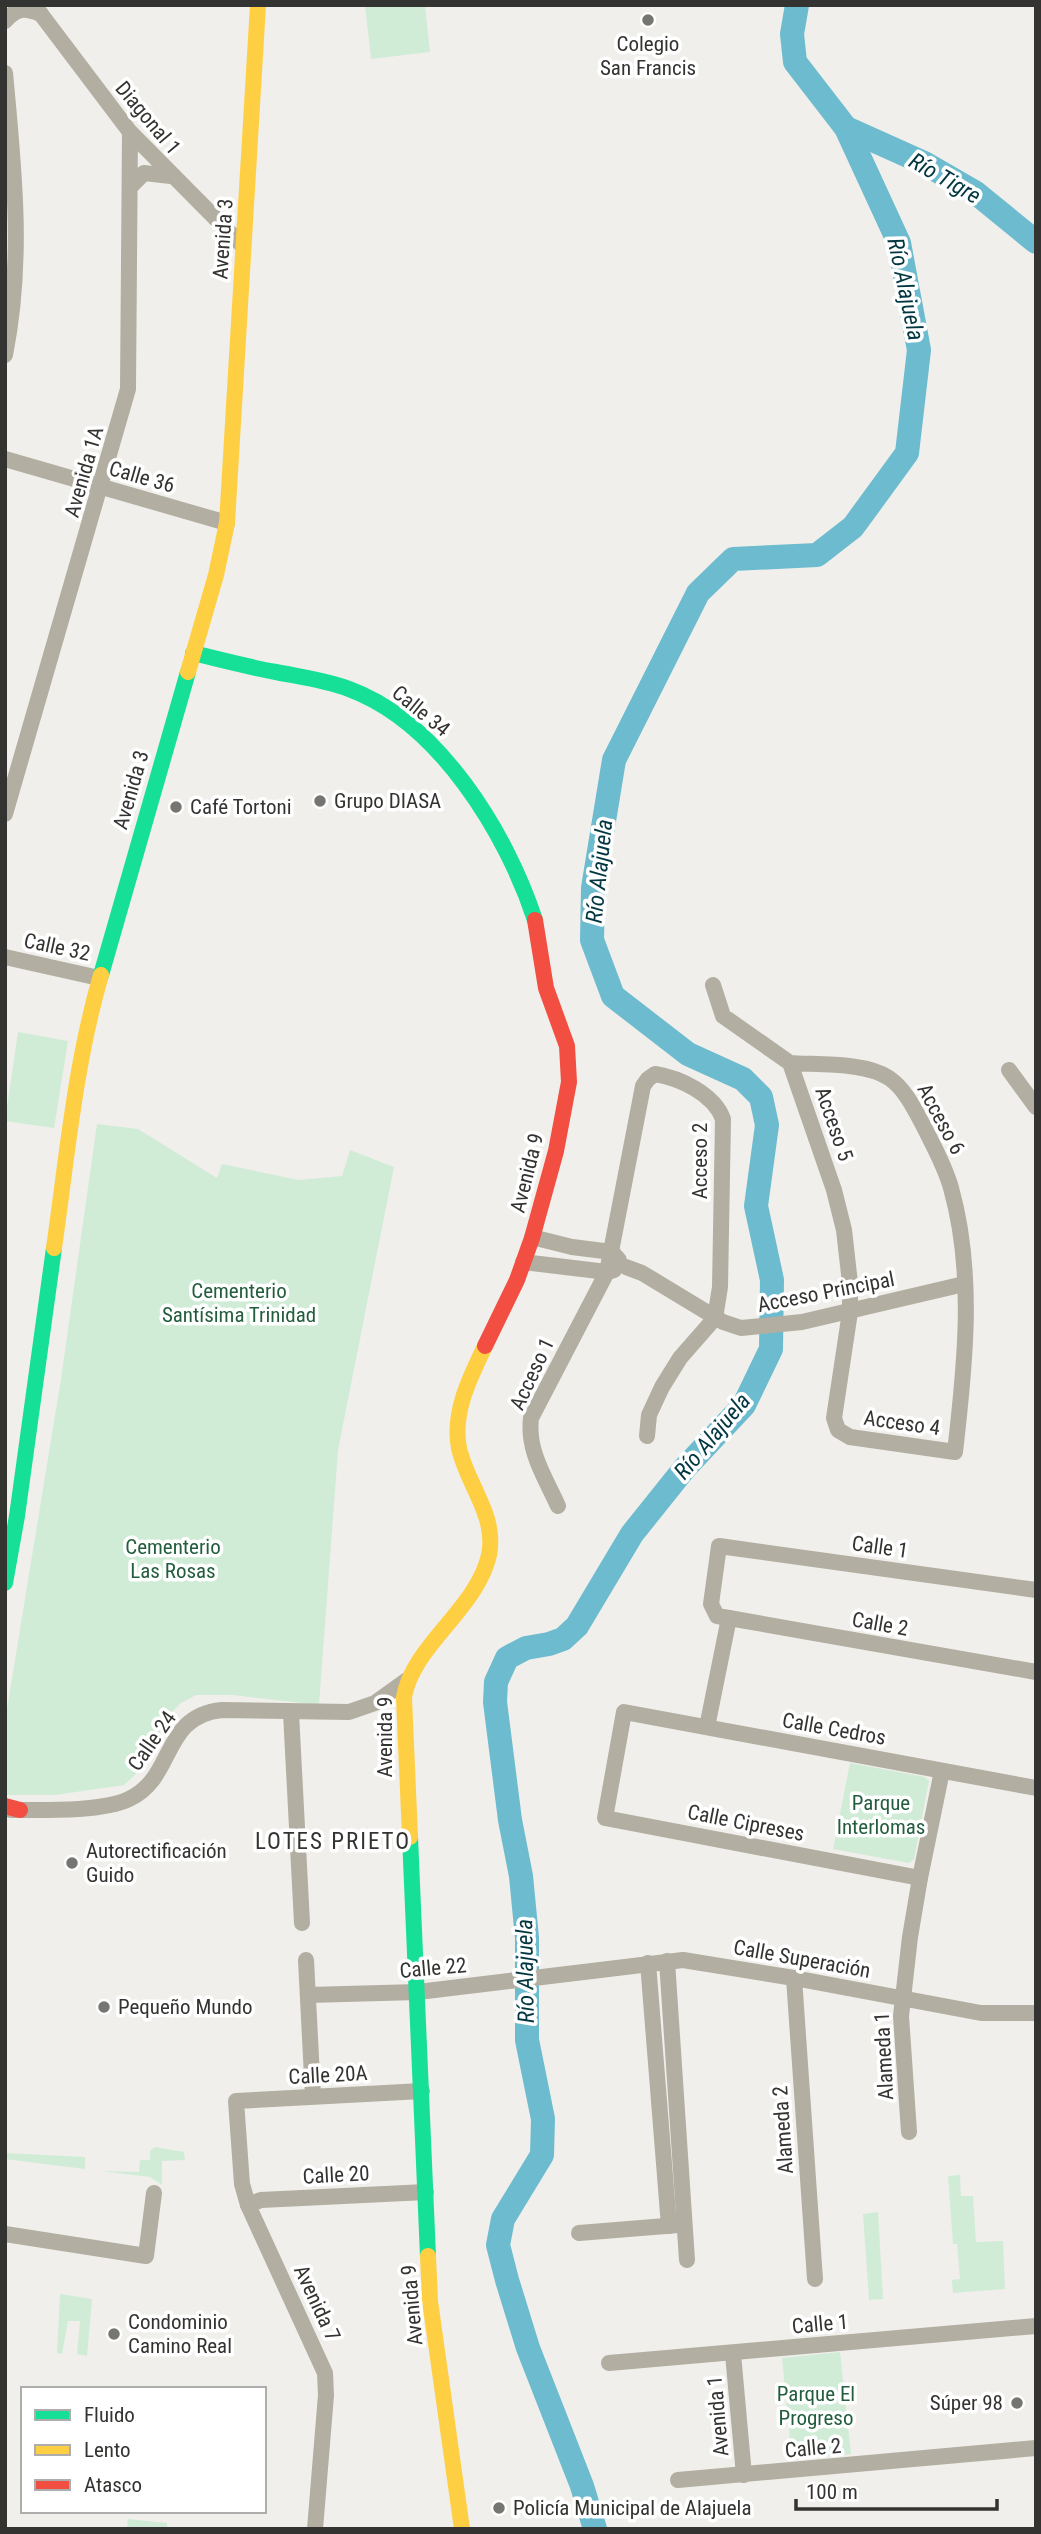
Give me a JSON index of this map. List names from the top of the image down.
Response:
{
  "streets": {
    "street": [
      "Diagonal 1",
      "Avenida 3",
      "Avenida 1A",
      "Calle 36",
      "Calle 34",
      "Calle 32",
      "Acceso 6",
      "Acceso 5",
      "Acceso 2",
      "Avenida 9",
      "Acceso Principal",
      "Acceso 1",
      "Acceso 4",
      "Calle 1",
      "Calle 2",
      "Calle Cedros",
      "Calle 24",
      "Calle Cipreses",
      "Calle Superación",
      "Calle 22",
      "Alameda 1",
      "Calle 20A",
      "Alameda 2",
      "Calle 20",
      "Avenida 7",
      "Avenida 1"
    ]
  },
  "crossings": [
    ["Diagonal 1", "Avenida 3"],
    ["Diagonal 1", "Avenida 1A"],
    ["Avenida 3", "Calle 36"],
    ["Avenida 3", "Calle 34"],
    ["Avenida 3", "Calle 32"],
    ["Avenida 1A", "Calle 36"],
    ["Calle 34", "Avenida 9"],
    ["Acceso 6", "Acceso 5"],
    ["Acceso 6", "Acceso Principal"],
    ["Acceso 6", "Acceso 4"],
    ["Acceso 5", "Acceso Principal"],
    ["Acceso 5", "Acceso 4"],
    ["Acceso 2", "Acceso Principal"],
    ["Acceso 2", "Acceso 1"],
    ["Avenida 9", "Acceso Principal"],
    ["Avenida 9", "Calle 24"],
    ["Avenida 9", "Calle 22"],
    ["Avenida 9", "Calle 20A"],
    ["Avenida 9", "Calle 20"],
    ["Acceso Principal", "Acceso 1"],
    ["Acceso Principal", "Acceso 4"],
    ["Calle 1", "Calle 2"],
    ["Calle 1", "Avenida 1"],
    ["Calle 2", "Avenida 1"],
    ["Calle Cedros", "Calle Cipreses"],
    ["Calle Cedros", "Alameda 1"],
    ["Calle Cipreses", "Alameda 1"],
    ["Calle Superación", "Calle 22"],
    ["Calle Superación", "Alameda 1"],
    ["Calle Superación", "Alameda 2"],
    ["Calle 20A", "Avenida 7"],
    ["Calle 20", "Avenida 7"]
  ],
  "districts": ["LOTES PRIETO"],
  "water": ["Río Tigre", "Río Alajuela"],
  "parks": [
    "Cementerio Santísima Trinidad",
    "Cementerio Las Rosas",
    "Parque Interlomas",
    "Parque El Progreso"
  ],
  "places": [
    "Colegio San Francis",
    "Grupo DIASA",
    "Café Tortoni",
    "Autorectificación Guido",
    "Pequeño Mundo",
    "Condominio Camino Real",
    "Súper 98",
    "Policía Municipal de Alajuela"
  ],
  "legend": ["Fluido", "Lento", "Atasco"],
  "scale_bar": "100 m"
}
